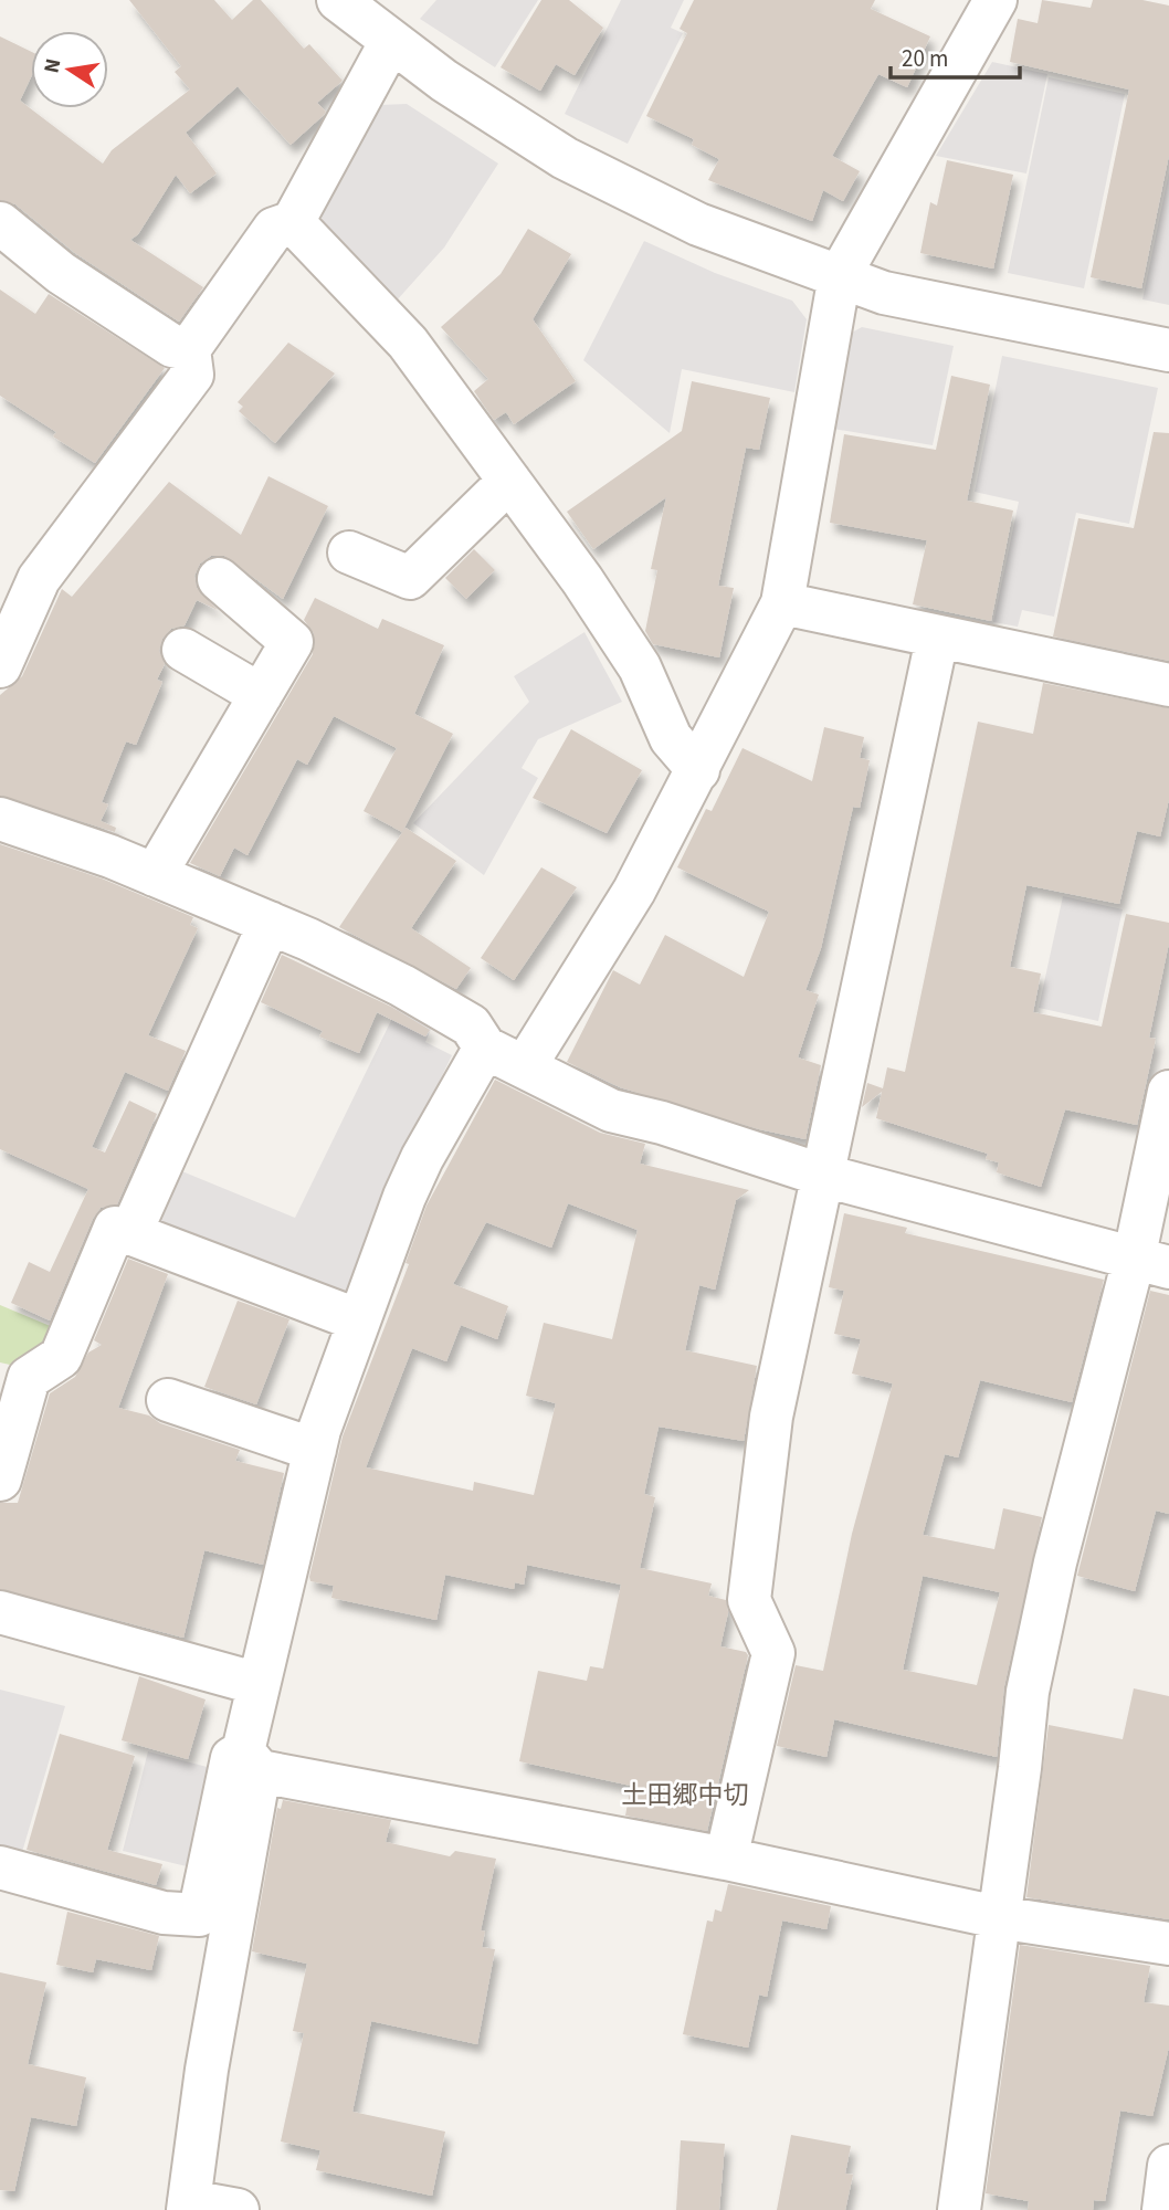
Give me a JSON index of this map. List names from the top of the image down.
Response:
{
  "districts": ["土田郷中切"],
  "scale_bar": "20 m",
  "north": "left"
}
